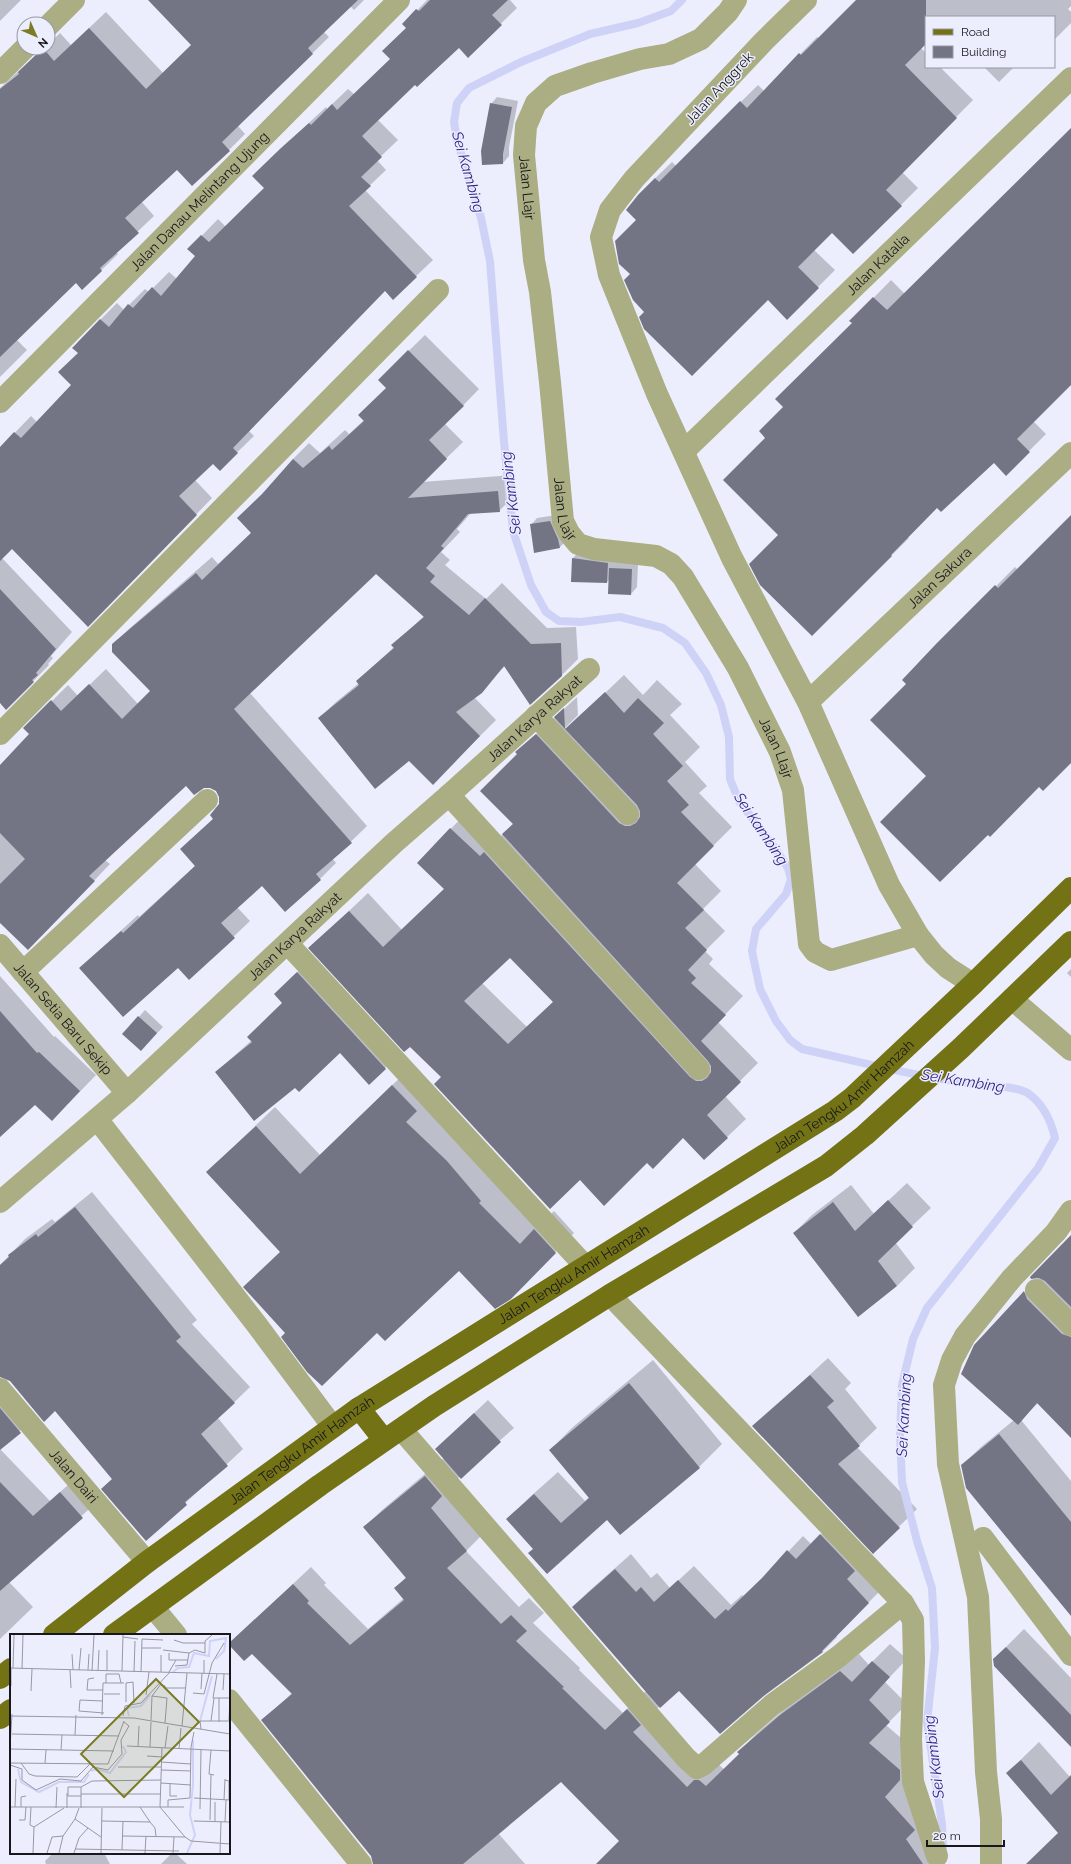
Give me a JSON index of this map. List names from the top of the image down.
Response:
{
  "streets": {
    "main road": ["Jalan Tengku Amir Hamzah"],
    "street": [
      "Jalan Anggrek",
      "Jalan Llajr",
      "Jalan Danau Melintang Ujung",
      "Jalan Katalia",
      "Jalan Sakura",
      "Jalan Karya Rakyat",
      "Jalan Setia Baru Sekip",
      "Jalan Dairi"
    ]
  },
  "crossings": [
    ["Jalan Anggrek", "Jalan Llajr"],
    ["Jalan Anggrek", "Jalan Katalia"],
    ["Jalan Anggrek", "Jalan Sakura"],
    ["Jalan Anggrek", "Jalan Tengku Amir Hamzah"],
    ["Jalan Karya Rakyat", "Jalan Setia Baru Sekip"],
    ["Jalan Tengku Amir Hamzah", "Jalan Dairi"]
  ],
  "water": ["Sei Kambing"],
  "legend": ["Road", "Building"],
  "scale_bar": "20 m",
  "north": "bottom right"
}
